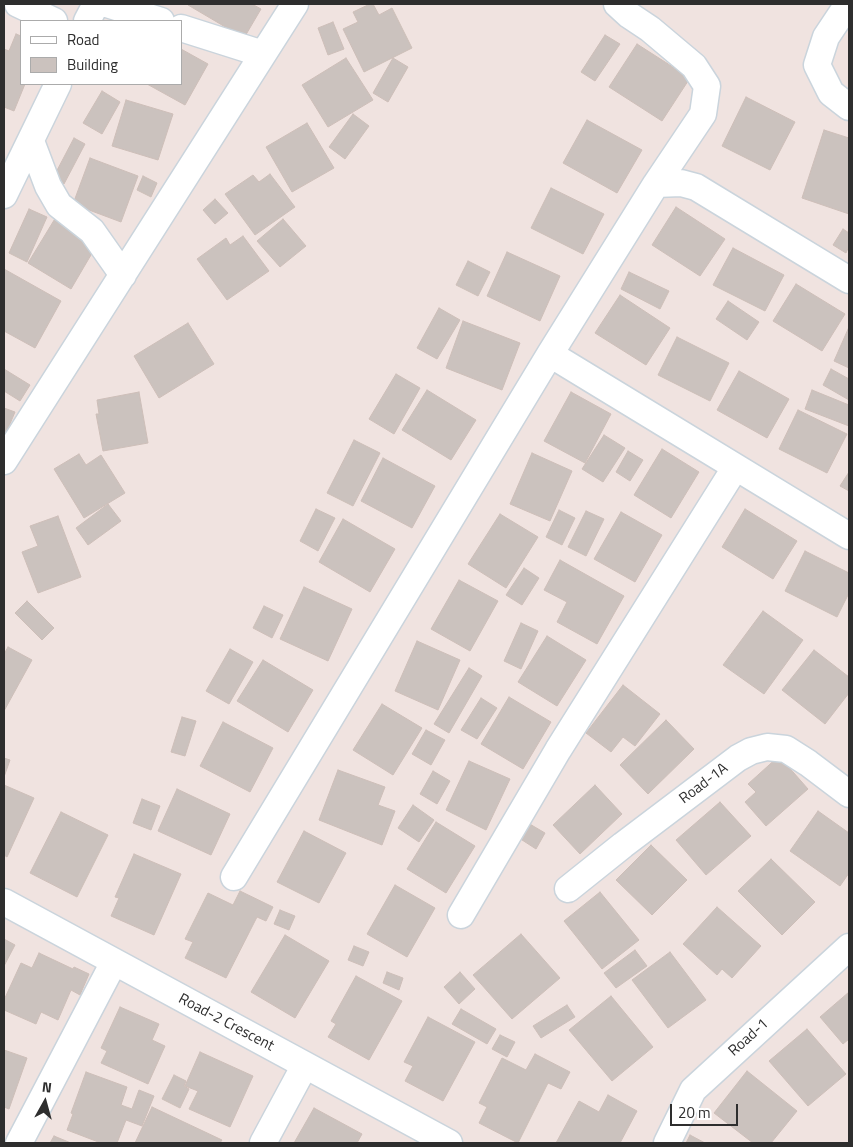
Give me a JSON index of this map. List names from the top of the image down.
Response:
{
  "streets": {
    "street": ["Road-1A", "Road-2 Crescent", "Road-1"]
  },
  "legend": ["Road", "Building"],
  "scale_bar": "20 m",
  "north": "top"
}
